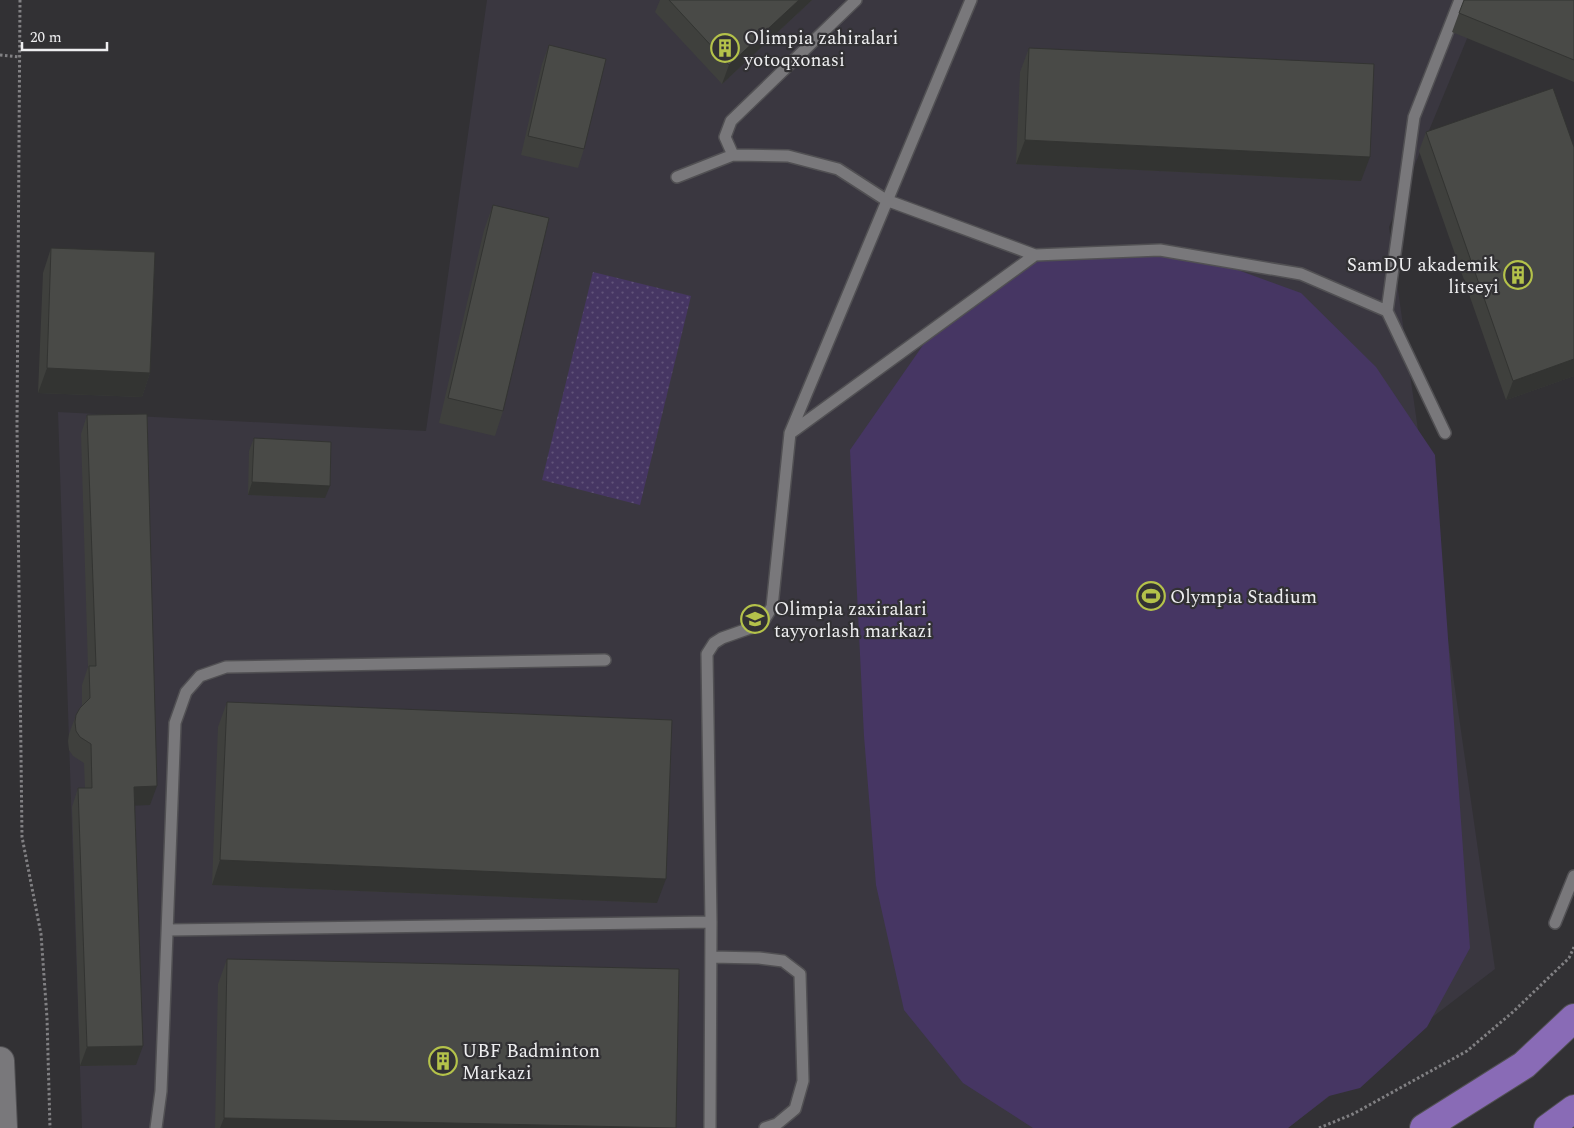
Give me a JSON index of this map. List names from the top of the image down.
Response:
{
  "places": {
    "building": ["Olimpia zahiralari yotoqxonasi", "SamDU akademik litseyi", "UBF Badminton Markazi"],
    "sports": ["Olympia Stadium"],
    "school or university": ["Olimpia zaxiralari tayyorlash markazi"]
  },
  "scale_bar": "20 m"
}
